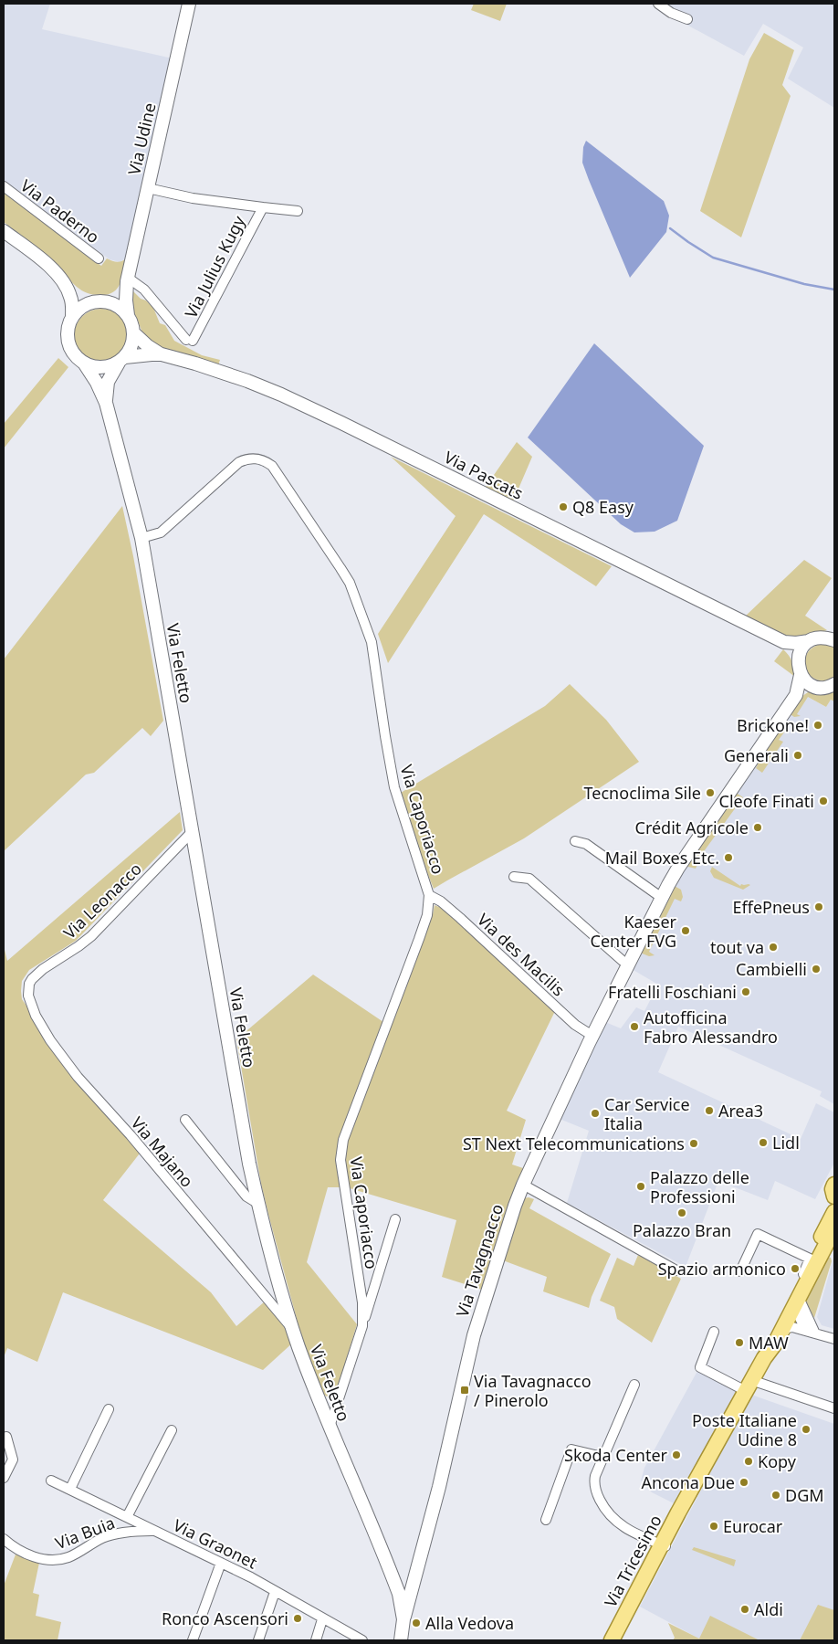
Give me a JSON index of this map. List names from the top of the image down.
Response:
{
  "streets": {
    "main road": ["Via Tricesimo"],
    "street": [
      "Via Udine",
      "Via Paderno",
      "Via Julius Kugy",
      "Via Pascats",
      "Via Feletto",
      "Via Caporiacco",
      "Via Leonacco",
      "Via des Macilis",
      "Via Majano",
      "Via Tavagnacco",
      "Via Buia",
      "Via Graonet"
    ]
  },
  "crossings": [
    ["Via Udine", "Via Julius Kugy"],
    ["Via Udine", "Via Pascats"],
    ["Via Udine", "Via Feletto"],
    ["Via Pascats", "Via Feletto"],
    ["Via Feletto", "Via Caporiacco"],
    ["Via Feletto", "Via Leonacco"],
    ["Via Feletto", "Via Majano"],
    ["Via Feletto", "Via Tavagnacco"],
    ["Via Caporiacco", "Via des Macilis"],
    ["Via Leonacco", "Via Majano"],
    ["Via des Macilis", "Via Tavagnacco"],
    ["Via Buia", "Via Graonet"]
  ],
  "places": {
    "other": [
      "Q8 Easy",
      "Brickone!",
      "Generali",
      "Tecnoclima Sile",
      "Cleofe Finati",
      "Crédit Agricole",
      "Mail Boxes Etc.",
      "EffePneus",
      "Kaeser Center FVG",
      "tout va",
      "Cambielli",
      "Fratelli Foschiani",
      "Autofficina Fabro Alessandro",
      "Area3",
      "Car Service Italia",
      "Lidl",
      "ST Next Telecommunications",
      "Palazzo delle Professioni",
      "Palazzo Bran",
      "Spazio armonico",
      "MAW",
      "Poste Italiane Udine 8",
      "Skoda Center",
      "Kopy",
      "Ancona Due",
      "DGM",
      "Eurocar",
      "Aldi",
      "Ronco Ascensori",
      "Alla Vedova"
    ],
    "transit": ["Via Tavagnacco / Pinerolo"]
  }
}
